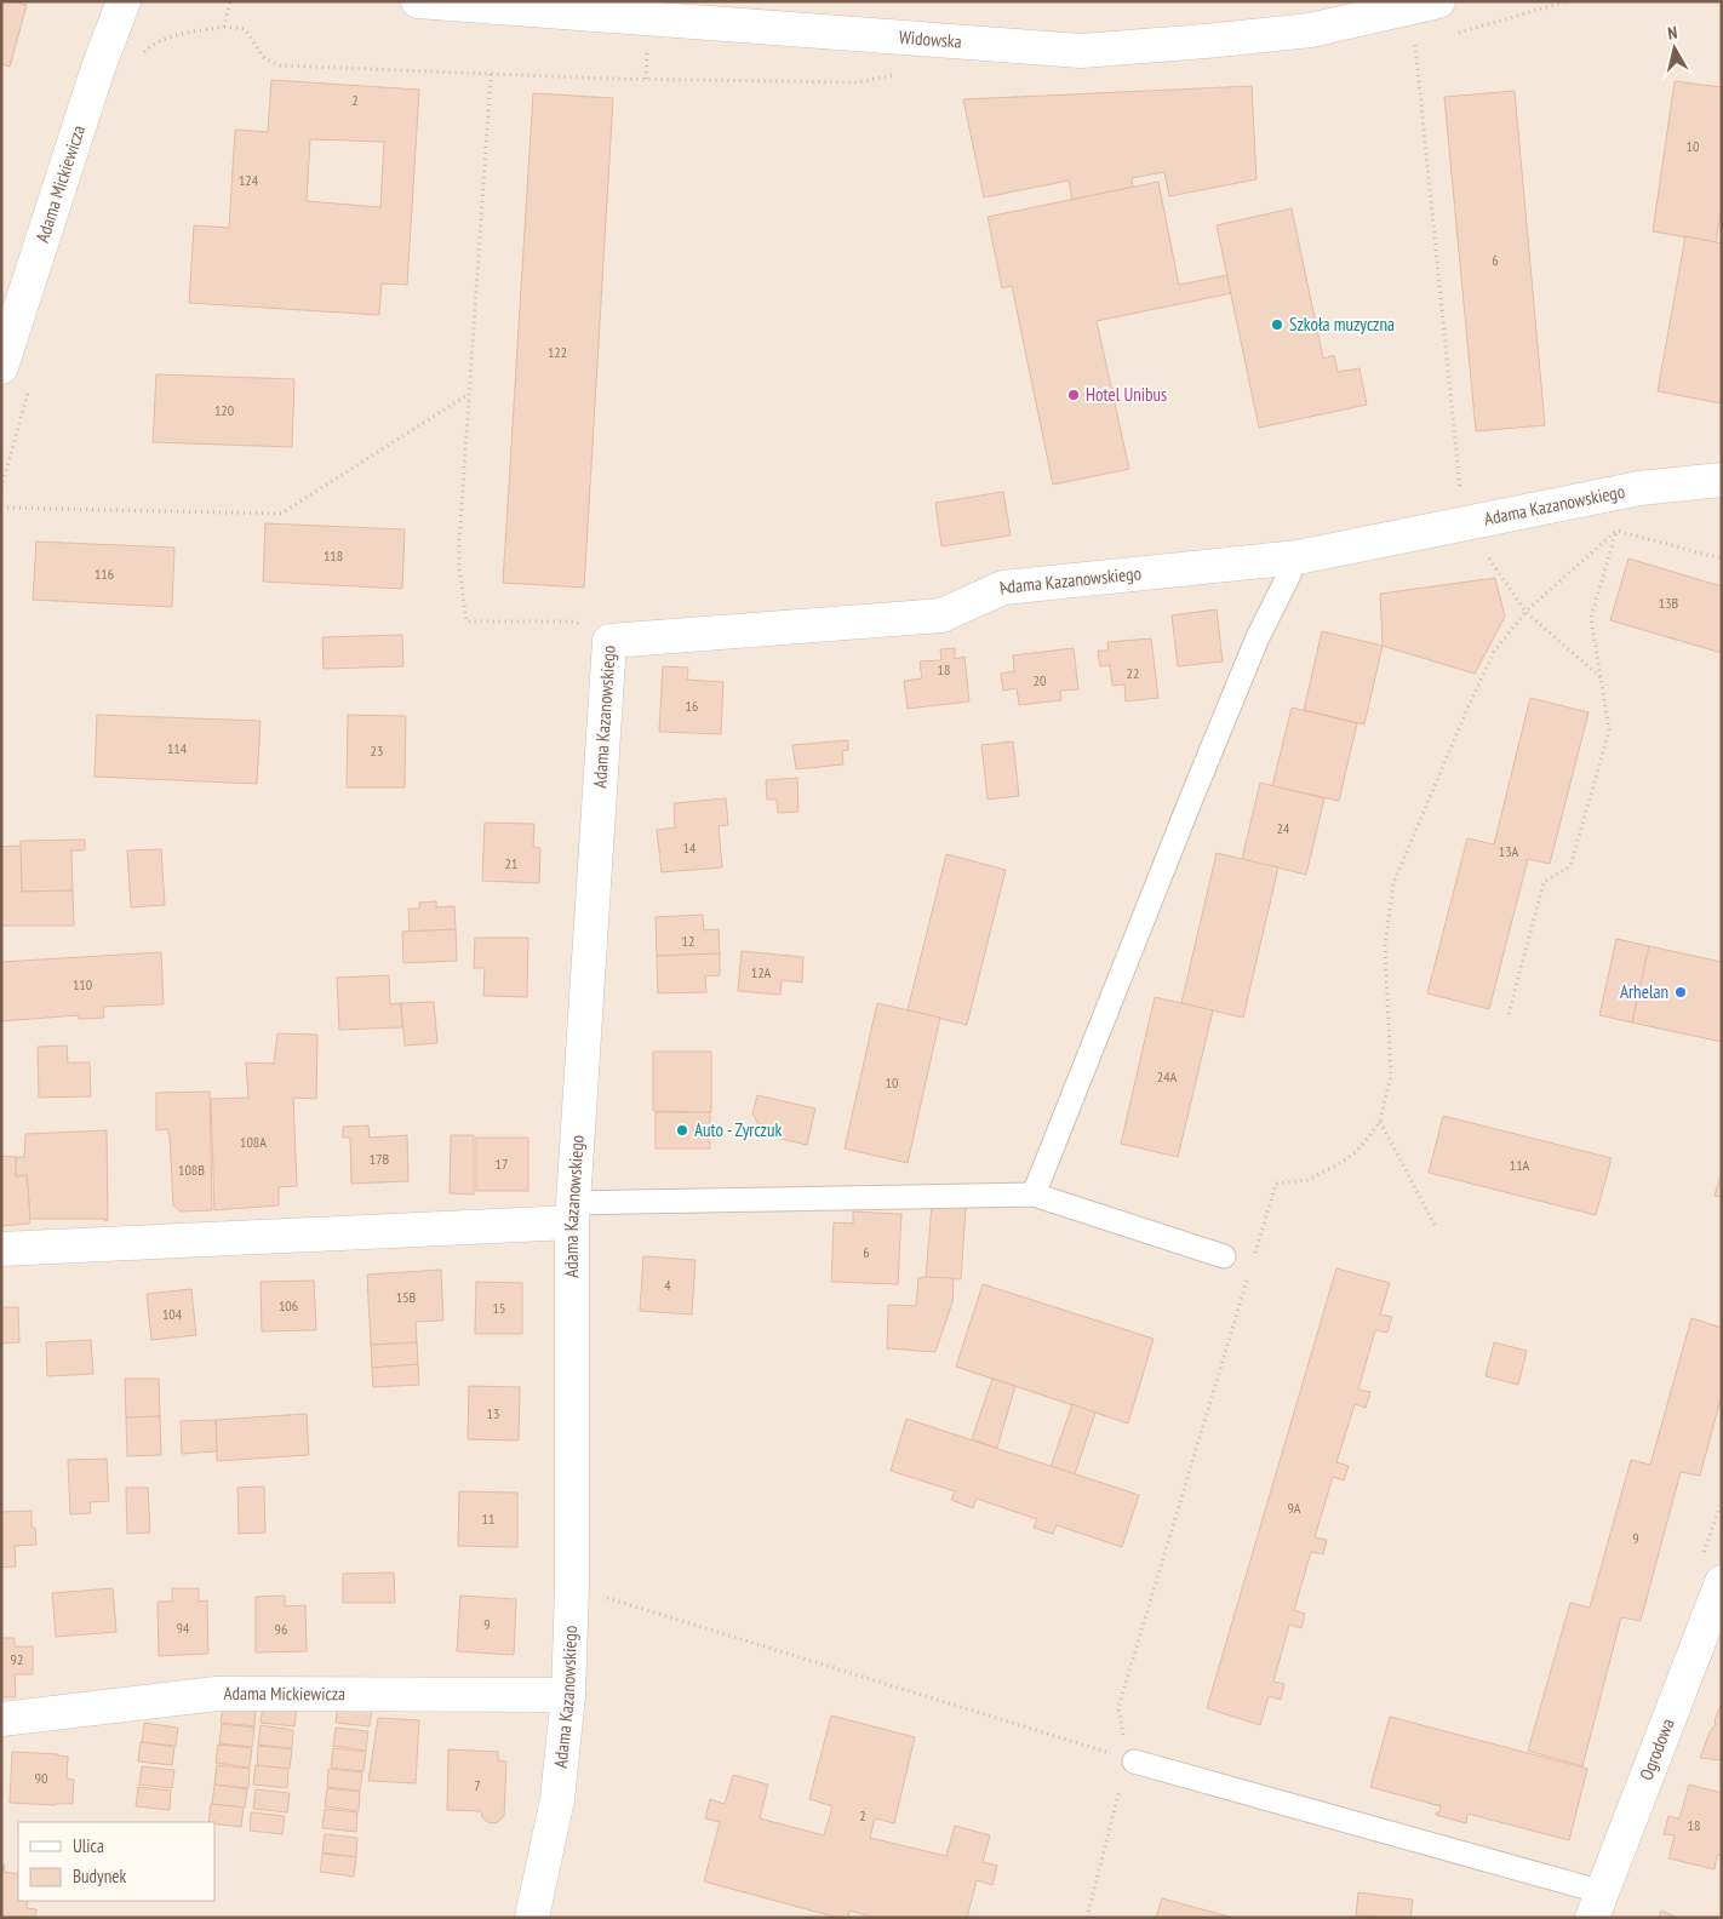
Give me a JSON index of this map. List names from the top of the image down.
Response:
{
  "streets": {
    "street": [
      "Widowska",
      "Adama Mickiewicza",
      "Adama Kazanowskiego",
      "Ogrodowa"
    ]
  },
  "crossings": [
    ["Adama Mickiewicza", "Adama Kazanowskiego"]
  ],
  "places": [
    "Szkoła muzyczna",
    "Hotel Unibus",
    "Arhelan",
    "Auto - Zyrczuk"
  ],
  "house_numbers": [
    "2",
    "10",
    "124",
    "6",
    "122",
    "120",
    "118",
    "116",
    "13B",
    "18",
    "22",
    "20",
    "16",
    "114",
    "23",
    "24",
    "14",
    "13A",
    "21",
    "12",
    "12A",
    "110",
    "24A",
    "10",
    "108A",
    "17B",
    "17",
    "11A",
    "108B",
    "6",
    "4",
    "15B",
    "106",
    "15",
    "104",
    "13",
    "9A",
    "11",
    "9",
    "9",
    "94",
    "96",
    "92",
    "90",
    "7",
    "2",
    "18"
  ],
  "legend": ["Ulica", "Budynek"],
  "north": "top"
}
